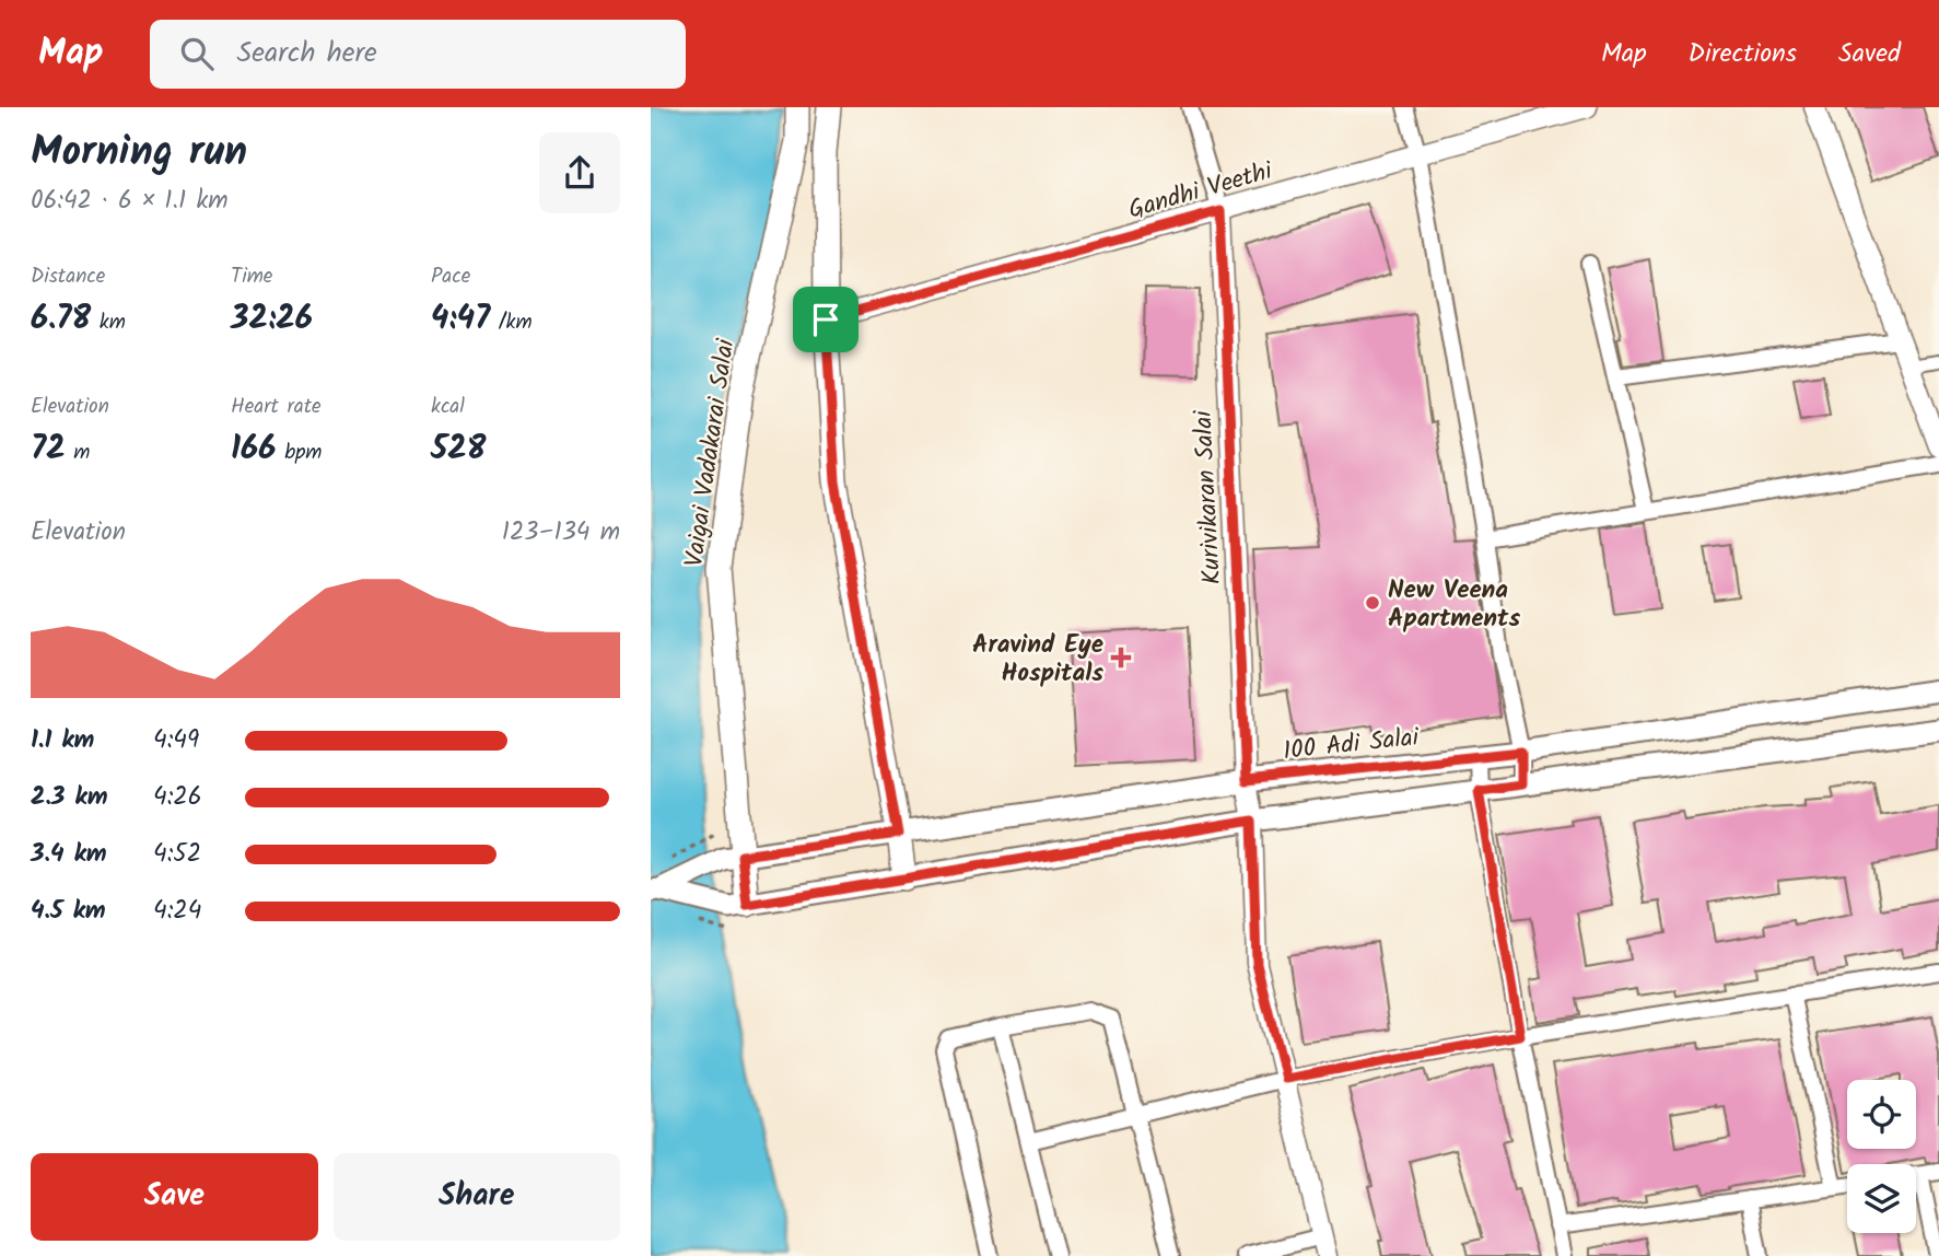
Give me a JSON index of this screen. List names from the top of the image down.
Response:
{
  "streets": {
    "main road": ["Vaigai Vadakarai Salai", "100 Adi Salai"],
    "street": ["Gandhi Veethi", "Kurivikaran Salai"]
  },
  "crossings": [
    ["Gandhi Veethi", "Kurivikaran Salai"],
    ["Vaigai Vadakarai Salai", "100 Adi Salai"],
    ["Kurivikaran Salai", "100 Adi Salai"]
  ],
  "places": {
    "other": ["New Veena Apartments"],
    "health": ["Aravind Eye Hospitals"]
  },
  "page": {
    "header": "Map",
    "search": "Search here",
    "nav": ["Map", "Directions", "Saved"],
    "heading": ["Morning run", "06:42 · 6 × 1.1 km"],
    "stats": [
      ["Distance", "6.78 km"],
      ["Time", "32:26"],
      ["Pace", "4:47 /km"],
      ["Elevation", "72 m"],
      ["Heart rate", "166 bpm"],
      ["kcal", "528"]
    ],
    "chart": ["Elevation", "123–134 m"],
    "list": [
      {
        "name": "1.1 km",
        "note": "4:49"
      },
      {
        "name": "2.3 km",
        "note": "4:26"
      },
      {
        "name": "3.4 km",
        "note": "4:52"
      },
      {
        "name": "4.5 km",
        "note": "4:24"
      }
    ],
    "buttons": ["Save", "Share"]
  }
}
